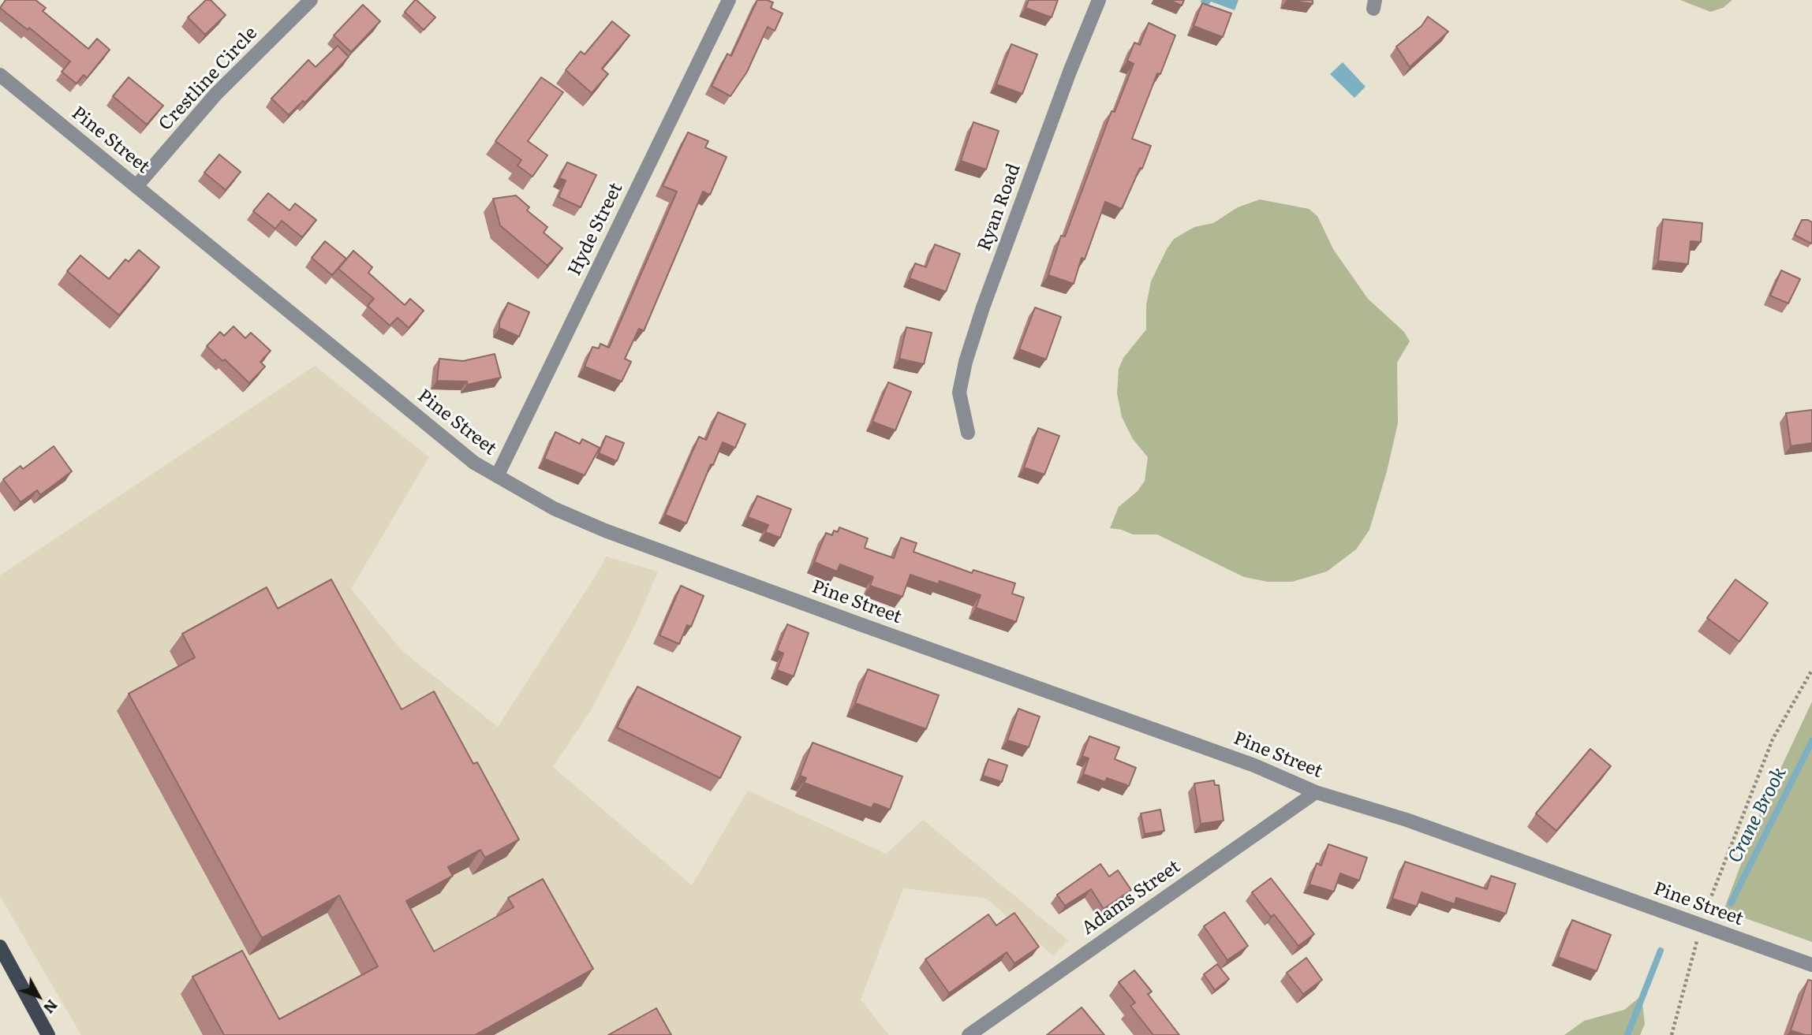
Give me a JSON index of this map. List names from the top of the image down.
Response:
{
  "streets": {
    "street": [
      "Crestline Circle",
      "Pine Street",
      "Ryan Road",
      "Hyde Street",
      "Adams Street"
    ]
  },
  "crossings": [
    ["Crestline Circle", "Pine Street"],
    ["Pine Street", "Hyde Street"],
    ["Pine Street", "Adams Street"]
  ],
  "water": ["Crane Brook"],
  "north": "bottom right"
}
